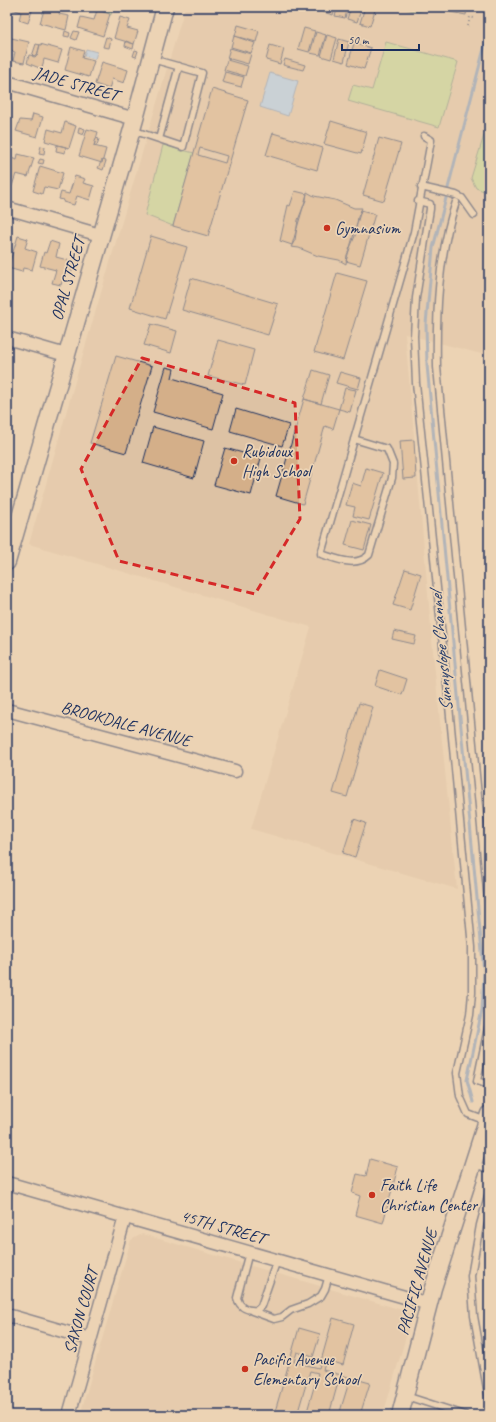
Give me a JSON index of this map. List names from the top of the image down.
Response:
{
  "streets": {
    "street": [
      "JADE STREET",
      "OPAL STREET",
      "BROOKDALE AVENUE",
      "45TH STREET",
      "PACIFIC AVENUE",
      "SAXON COURT"
    ]
  },
  "crossings": [
    ["JADE STREET", "OPAL STREET"],
    ["45TH STREET", "PACIFIC AVENUE"],
    ["45TH STREET", "SAXON COURT"]
  ],
  "water": ["Sunnyslope Channel"],
  "places": [
    "Gymnasium",
    "Rubidoux High School",
    "Faith Life Christian Center",
    "Pacific Avenue Elementary School"
  ],
  "scale_bar": "50 m"
}
